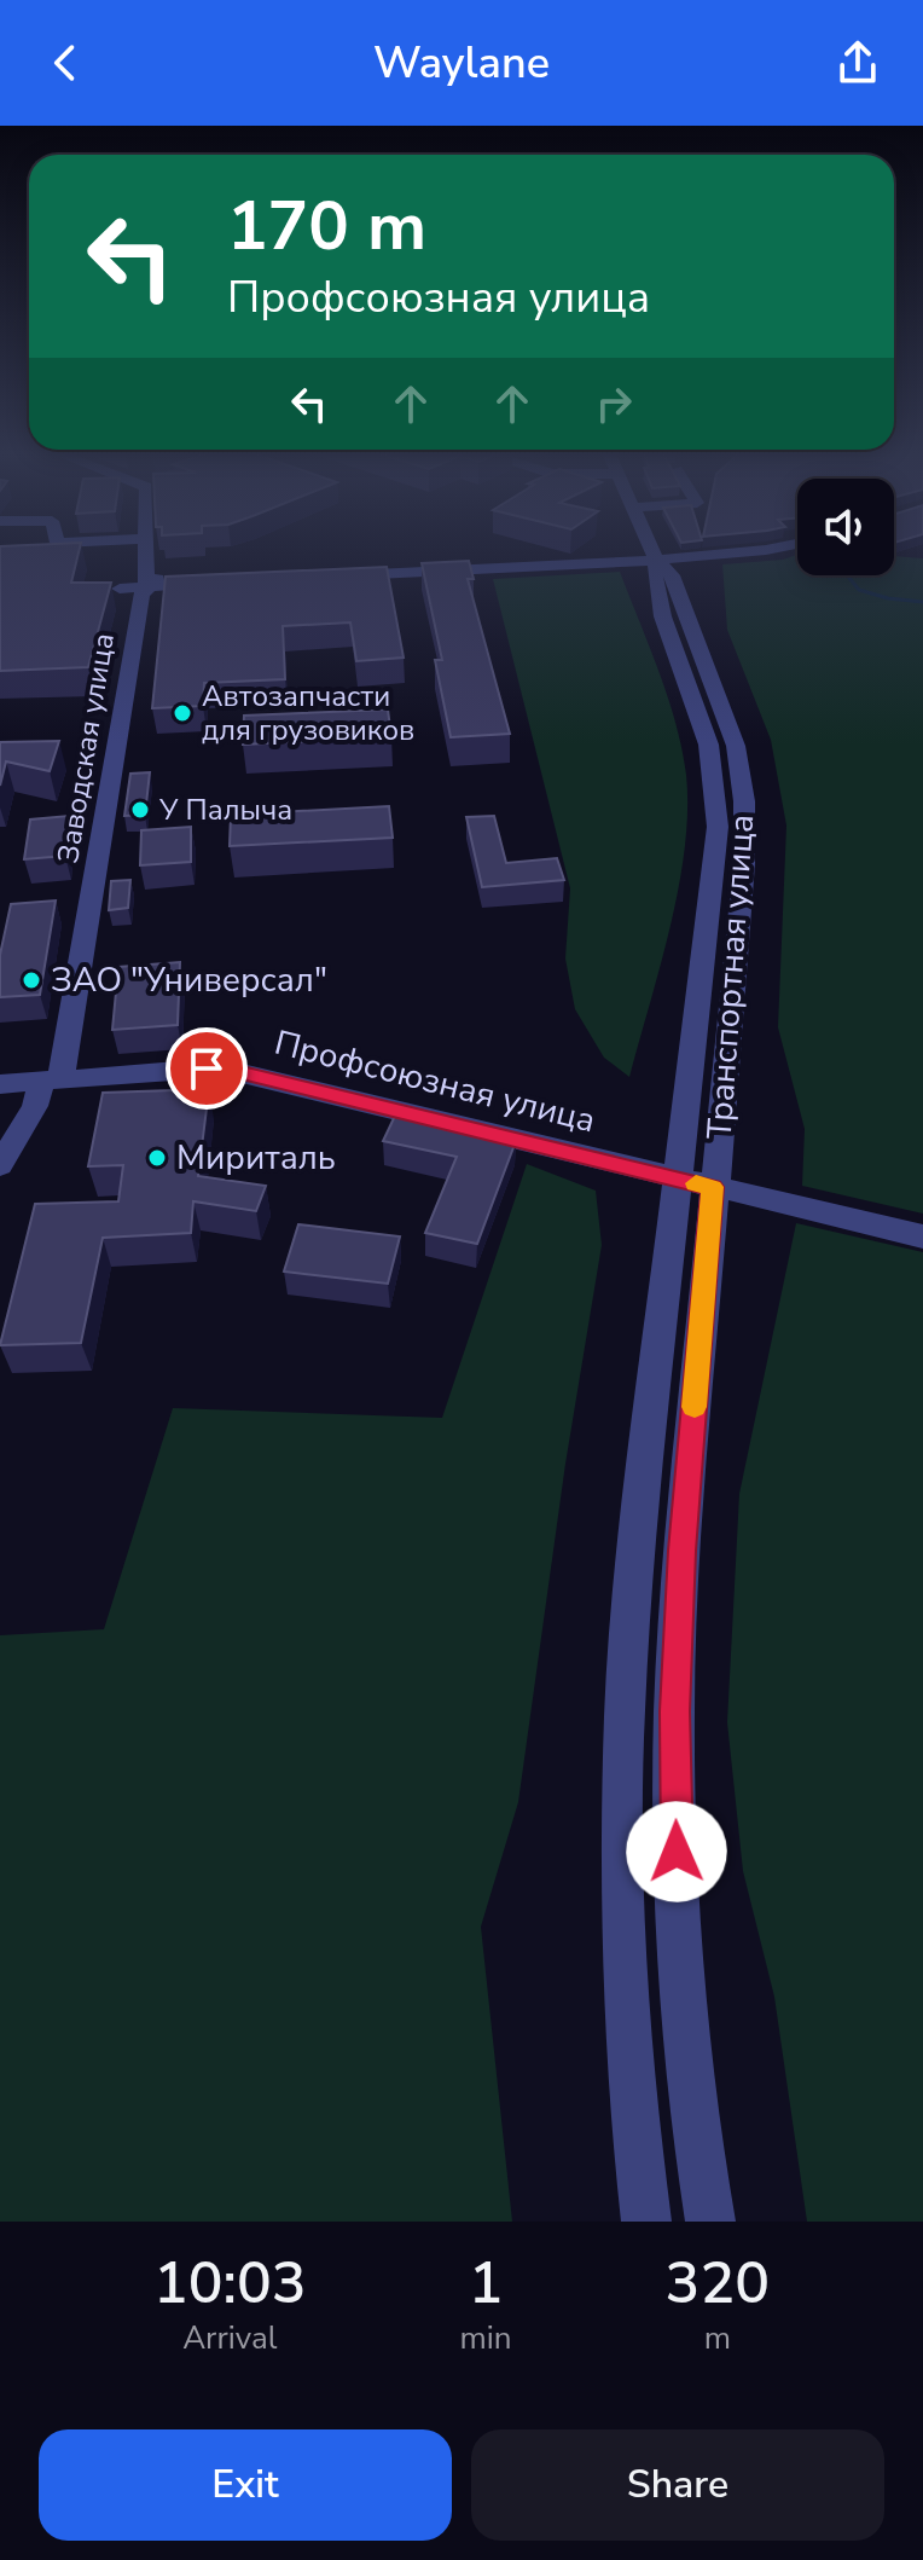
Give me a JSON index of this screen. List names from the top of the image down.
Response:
{
  "streets": {
    "street": ["Заводская улица", "Транспортная улица", "Профсоюзная улица"]
  },
  "crossings": [
    ["Заводская улица", "Профсоюзная улица"],
    ["Транспортная улица", "Профсоюзная улица"]
  ],
  "places": [
    "Автозапчасти для грузовиков",
    "У Палыча",
    "ЗАО \"Универсал\"",
    "Мириталь"
  ],
  "page": {
    "header": "Waylane",
    "turn": ["170 m", "Профсоюзная улица"],
    "eta": [
      "10:03",
      "Arrival",
      "1",
      "min",
      "320",
      "m"
    ],
    "buttons": ["Exit", "Share"]
  }
}
